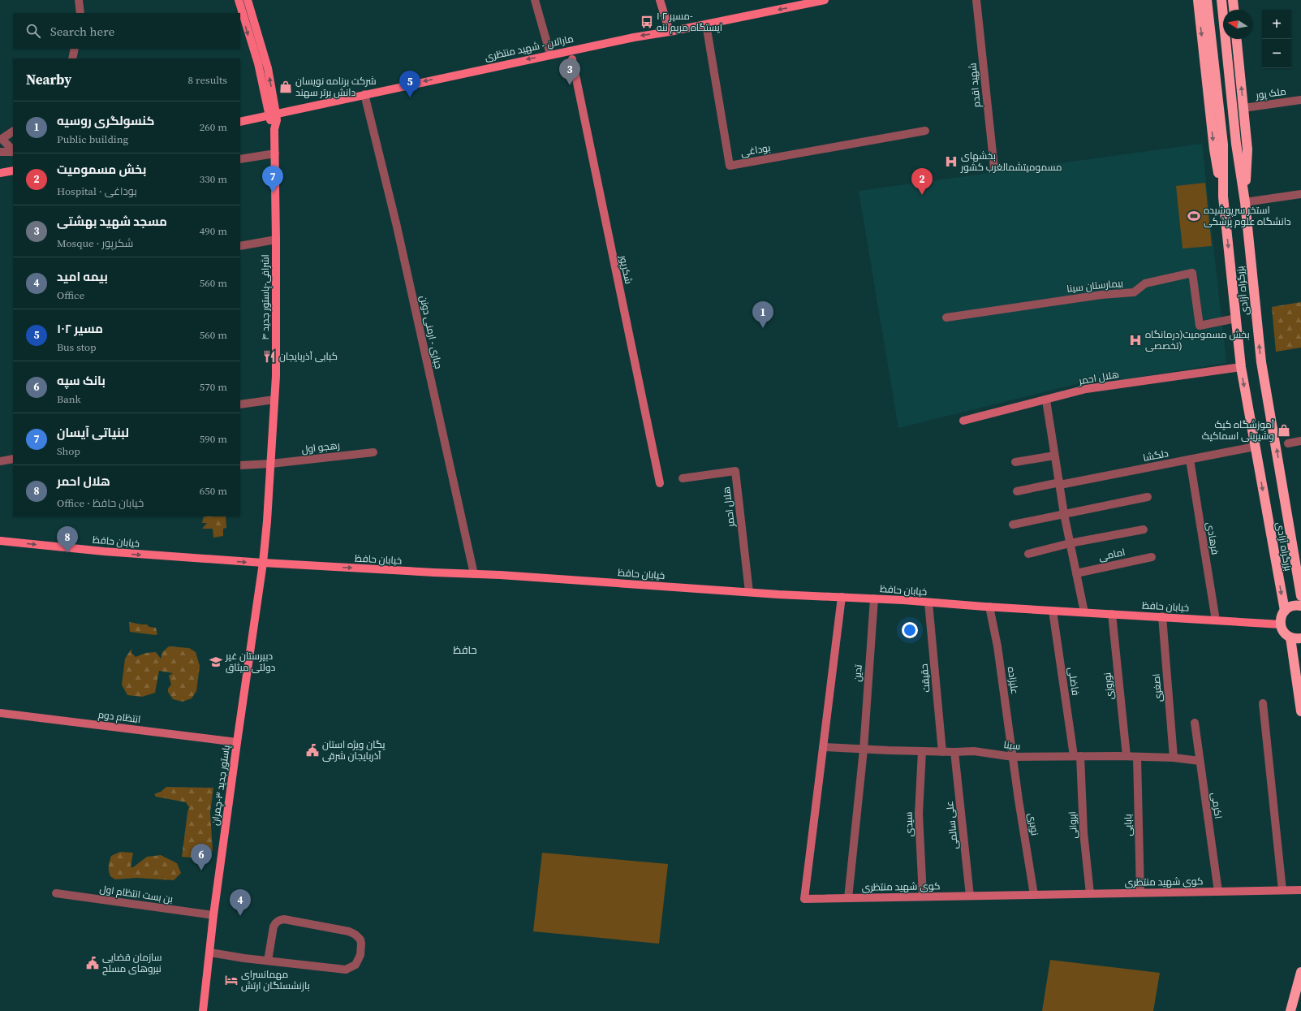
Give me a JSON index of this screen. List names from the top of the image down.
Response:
{
  "streets": {
    "highway": ["بزرگراه آزادی"],
    "main road": [
      "مارالان - شهید منتظری",
      "اشرافی-پاستور جدید ۴",
      "خیابان حافظ",
      "پاستور جدید ۳-چمران"
    ],
    "street": [
      "شهید اقدم",
      "ملک پور",
      "بوداغی",
      "شکرپور",
      "بیمارستان سینا",
      "جباری - ارمنی دونن",
      "هلال احمر",
      "رهجو اول",
      "دلگشا",
      "فرهادی",
      "امامی",
      "تدین",
      "حقیقت",
      "علیزاده",
      "فاضلی",
      "نوروزی",
      "اصغری",
      "انتظام دوم",
      "سینا",
      "اکرمی",
      "سیدی",
      "نوبری",
      "علی سالمی",
      "ایروانی",
      "بابایی",
      "کوی شهید منتظری",
      "بن بست انتظام اول"
    ]
  },
  "crossings": [
    ["مارالان - شهید منتظری", "بوداغی"],
    ["مارالان - شهید منتظری", "اشرافی-پاستور جدید ۴"],
    ["مارالان - شهید منتظری", "جباری - ارمنی دونن"],
    ["بیمارستان سینا", "بزرگراه آزادی"],
    ["بزرگراه آزادی", "هلال احمر"],
    ["بزرگراه آزادی", "دلگشا"],
    ["اشرافی-پاستور جدید ۴", "رهجو اول"],
    ["اشرافی-پاستور جدید ۴", "خیابان حافظ"],
    ["اشرافی-پاستور جدید ۴", "پاستور جدید ۳-چمران"],
    ["جباری - ارمنی دونن", "خیابان حافظ"],
    ["هلال احمر", "خیابان حافظ"],
    ["دلگشا", "فرهادی"],
    ["فرهادی", "خیابان حافظ"],
    ["خیابان حافظ", "تدین"],
    ["خیابان حافظ", "حقیقت"],
    ["خیابان حافظ", "علیزاده"],
    ["خیابان حافظ", "فاضلی"],
    ["خیابان حافظ", "نوروزی"],
    ["خیابان حافظ", "اصغری"],
    ["خیابان حافظ", "پاستور جدید ۳-چمران"],
    ["خیابان حافظ", "کوی شهید منتظری"],
    ["تدین", "سینا"],
    ["حقیقت", "سینا"],
    ["علیزاده", "سینا"],
    ["علیزاده", "نوبری"],
    ["فاضلی", "سینا"],
    ["فاضلی", "ایروانی"],
    ["نوروزی", "سینا"],
    ["اصغری", "سینا"],
    ["انتظام دوم", "پاستور جدید ۳-چمران"],
    ["سینا", "اکرمی"],
    ["سینا", "سیدی"],
    ["سینا", "نوبری"],
    ["سینا", "علی سالمی"],
    ["سینا", "ایروانی"],
    ["سینا", "بابایی"],
    ["سینا", "کوی شهید منتظری"],
    ["پاستور جدید ۳-چمران", "بن بست انتظام اول"],
    ["اکرمی", "کوی شهید منتظری"],
    ["سیدی", "کوی شهید منتظری"],
    ["نوبری", "کوی شهید منتظری"],
    ["علی سالمی", "کوی شهید منتظری"],
    ["ایروانی", "کوی شهید منتظری"],
    ["بابایی", "کوی شهید منتظری"]
  ],
  "one_way": ["مارالان - شهید منتظری", "خیابان حافظ"],
  "districts": ["حافظ"],
  "places": {
    "bus stop": ["مسیر ۱۰۲- ایستگاه مریم ننه"],
    "shop": ["شرکت برنامه نویسان دانش برتر سهند", "آموزشگاه کیک وشیرینی اسماکیک"],
    "hospital": ["بخشهای مسمومیتشمالغرب کشور", "بخش مسمومیت(درمانگاه تخصصی)"],
    "sports": ["استخر سرپوشیده دانشگاه علوم پزشکی"],
    "restaurant": ["کبابی آذربایجان"],
    "school or university": ["دبیرستان غیر دولتی میثاق"],
    "public building": ["یگان ویژه استان آذربایجان شرقی", "سازمان قضایی نیروهای مسلح"],
    "hotel": ["مهمانسرای بازنشستگان ارتش"]
  },
  "north": "left",
  "page": {
    "map_buttons": ["+", "−"],
    "search": "Search here",
    "pins": [
      "3",
      "5",
      "7",
      "2",
      "1",
      "8",
      "6",
      "4"
    ],
    "heading": ["Nearby", "8 results"],
    "list": [
      {
        "mark": "1",
        "name": "کنسولگری روسیه",
        "note": "Public building",
        "value": "260 m"
      },
      {
        "mark": "2",
        "name": "بخش مسمومیت",
        "note": "Hospital · بوداغی",
        "value": "330 m"
      },
      {
        "mark": "3",
        "name": "مسجد شهید بهشتی",
        "note": "Mosque · شکرپور",
        "value": "490 m"
      },
      {
        "mark": "4",
        "name": "بیمه امید",
        "note": "Office",
        "value": "560 m"
      },
      {
        "mark": "5",
        "name": "مسیر ۱۰۲",
        "note": "Bus stop",
        "value": "560 m"
      },
      {
        "mark": "6",
        "name": "بانک سپه",
        "note": "Bank",
        "value": "570 m"
      },
      {
        "mark": "7",
        "name": "لبنیاتی آیسان",
        "note": "Shop",
        "value": "590 m"
      },
      {
        "mark": "8",
        "name": "هلال احمر",
        "note": "Office · خیابان حافظ",
        "value": "650 m"
      }
    ]
  }
}
